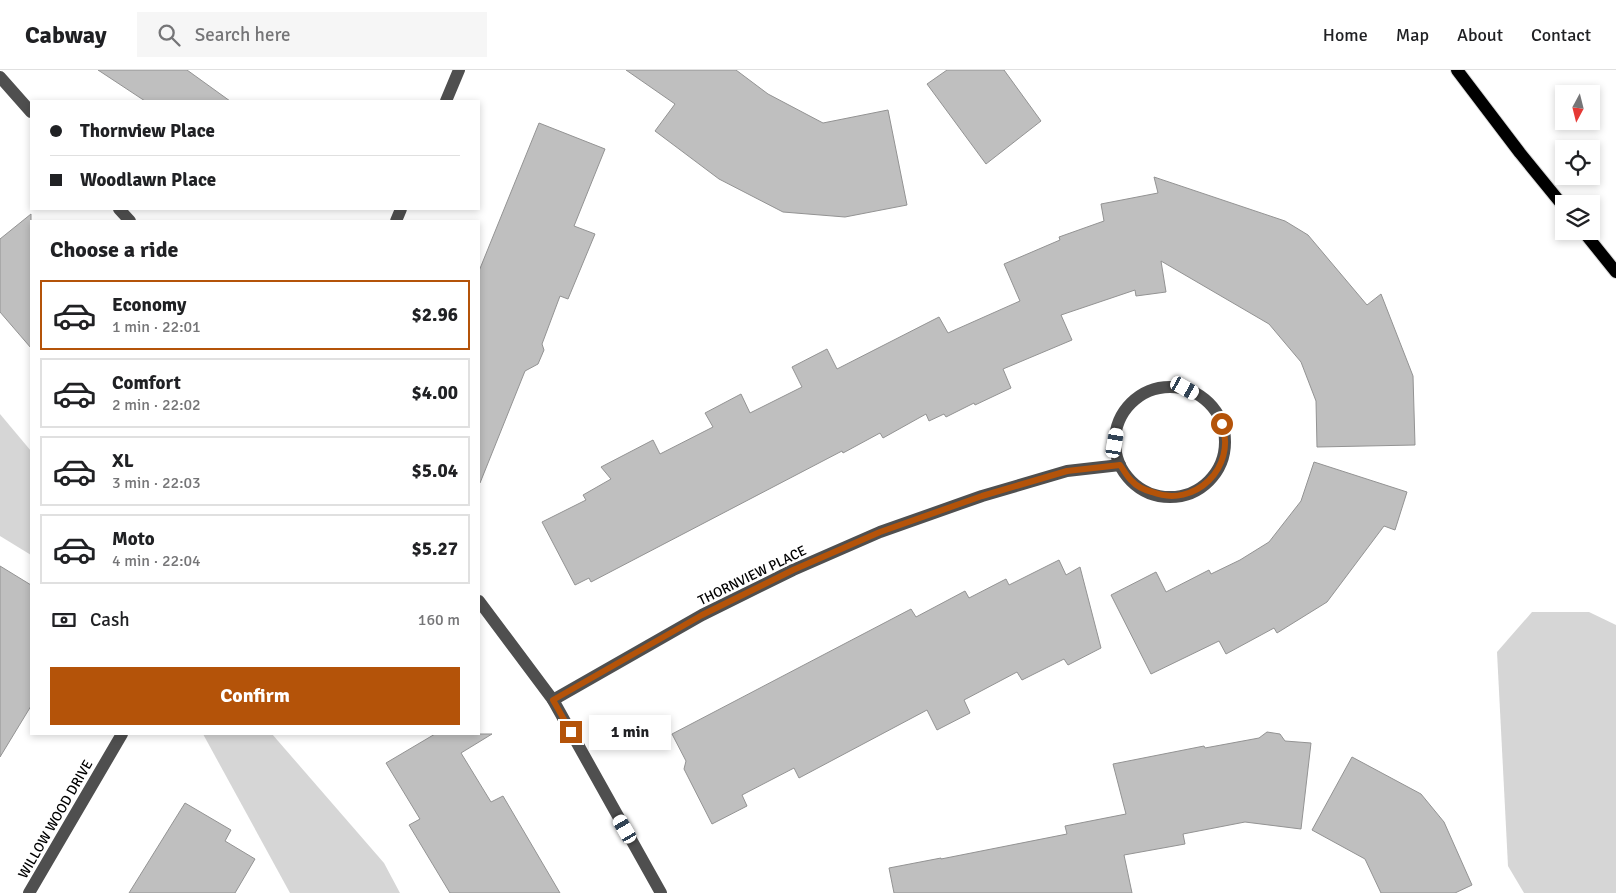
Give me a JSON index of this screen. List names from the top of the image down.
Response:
{
  "streets": {
    "street": ["THORNVIEW PLACE", "WILLOW WOOD DRIVE"]
  },
  "north": "bottom",
  "page": {
    "header": "Cabway",
    "search": "Search here",
    "nav": [
      "Home",
      "Map",
      "About",
      "Contact"
    ],
    "banner": ["Thornview Place", "Woodlawn Place"],
    "heading": "Choose a ride",
    "list": [
      {
        "name": "Economy",
        "note": "1 min · 22:01",
        "value": "$2.96"
      },
      {
        "name": "Comfort",
        "note": "2 min · 22:02",
        "value": "$4.00"
      },
      {
        "name": "XL",
        "note": "3 min · 22:03",
        "value": "$5.04"
      },
      {
        "name": "Moto",
        "note": "4 min · 22:04",
        "value": "$5.27"
      }
    ],
    "pay": ["Cash", "160 m"],
    "buttons": "Confirm",
    "bubble": "1 min"
  }
}
